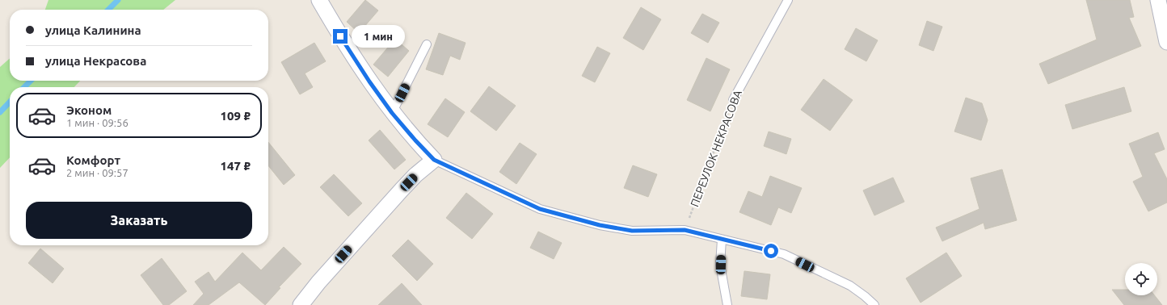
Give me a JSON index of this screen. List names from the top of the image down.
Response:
{
  "streets": {
    "lane": ["ПЕРЕУЛОК НЕКРАСОВА"]
  },
  "page": {
    "banner": ["улица Калинина", "улица Некрасова"],
    "bubble": "1 мин",
    "list": [
      {
        "name": "Эконом",
        "note": "1 мин · 09:56",
        "value": "109 ₽"
      },
      {
        "name": "Комфорт",
        "note": "2 мин · 09:57",
        "value": "147 ₽"
      }
    ],
    "buttons": "Заказать"
  }
}
